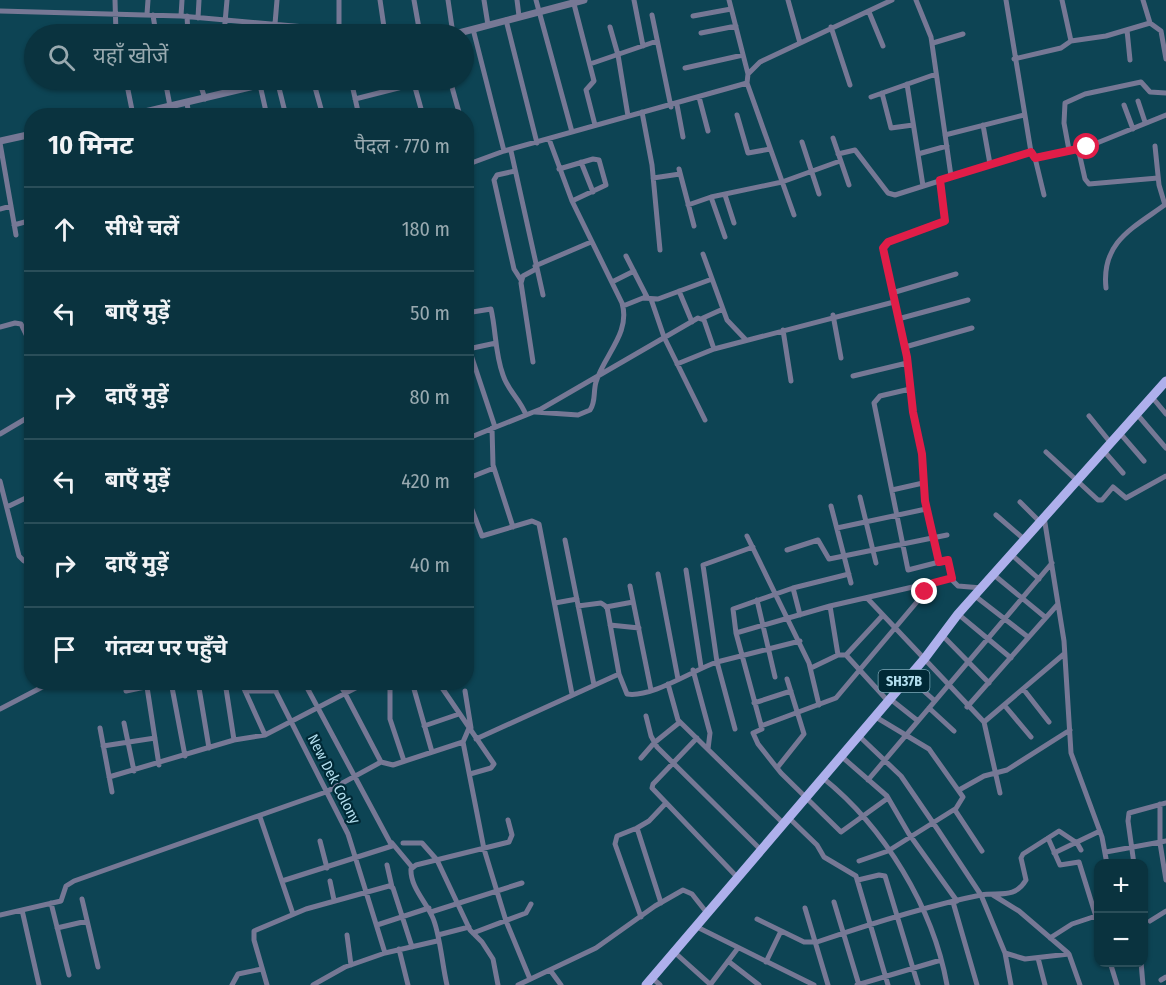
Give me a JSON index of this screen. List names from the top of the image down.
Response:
{
  "streets": {
    "main road": ["SH37B"],
    "street": ["New Dek Colony"]
  },
  "page": {
    "search": "यहाँ खोजें",
    "heading": ["10 मिनट", "पैदल · 770 m"],
    "list": [
      ["सीधे चलें", "180 m"],
      ["बाएँ मुड़ें", "50 m"],
      ["दाएँ मुड़ें", "80 m"],
      ["बाएँ मुड़ें", "420 m"],
      ["दाएँ मुड़ें", "40 m"],
      "गंतव्य पर पहुँचे"
    ],
    "map_buttons": ["+", "−"]
  }
}
